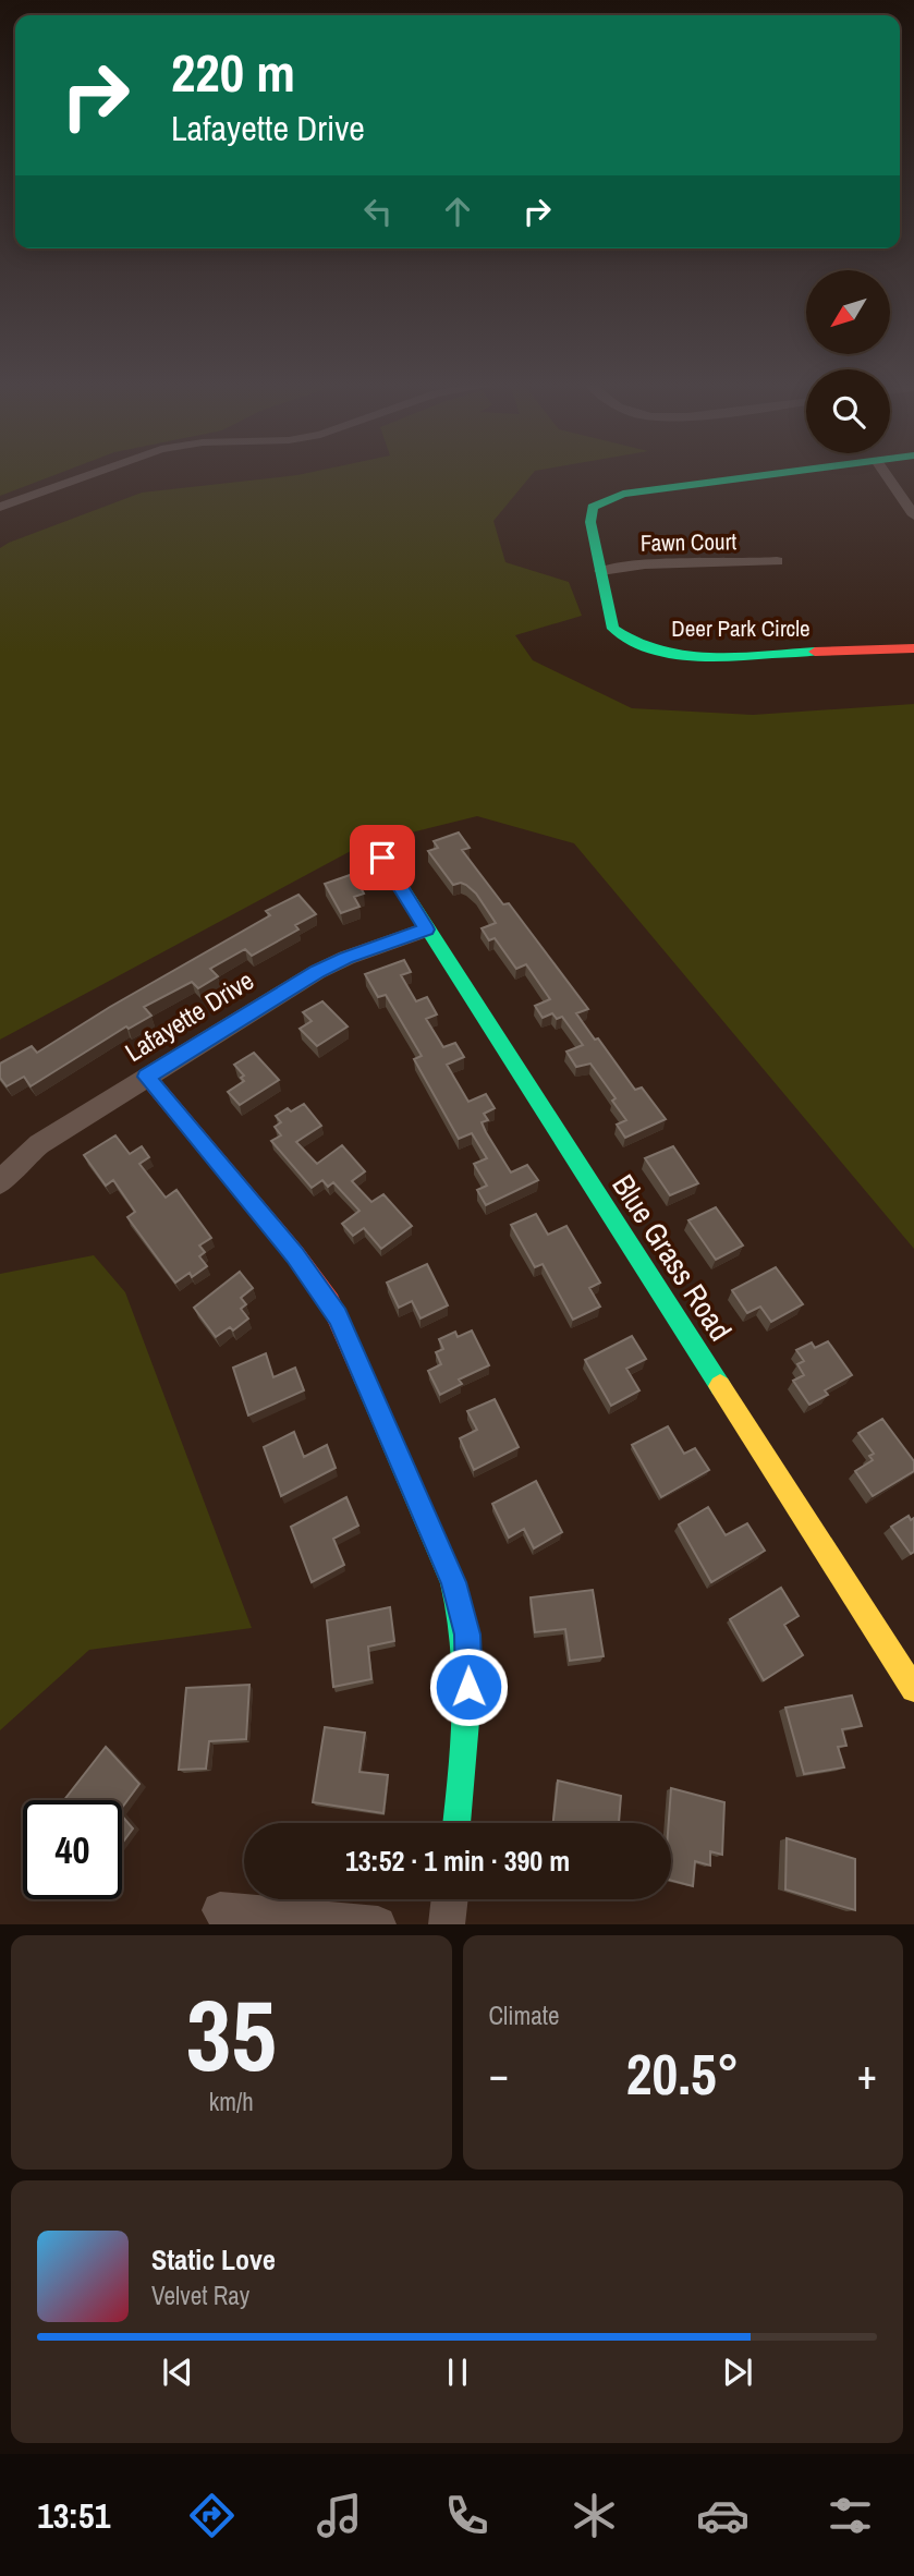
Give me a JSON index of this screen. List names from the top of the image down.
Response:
{
  "streets": {
    "street": [
      "Fawn Court",
      "Deer Park Circle",
      "Lafayette Drive",
      "Blue Grass Road"
    ]
  },
  "crossings": [
    ["Fawn Court", "Deer Park Circle"],
    ["Lafayette Drive", "Blue Grass Road"]
  ],
  "north": "bottom left",
  "page": {
    "turn": ["220 m", "Lafayette Drive"],
    "limit": "40",
    "trip": "13:52 · 1 min · 390 m",
    "tile": [
      ["35", "km/h"],
      "Climate"
    ],
    "heat": ["−", "20.5°", "+"],
    "song": ["Static Love", "Velvet Ray"],
    "tabs": "13:51"
  }
}
